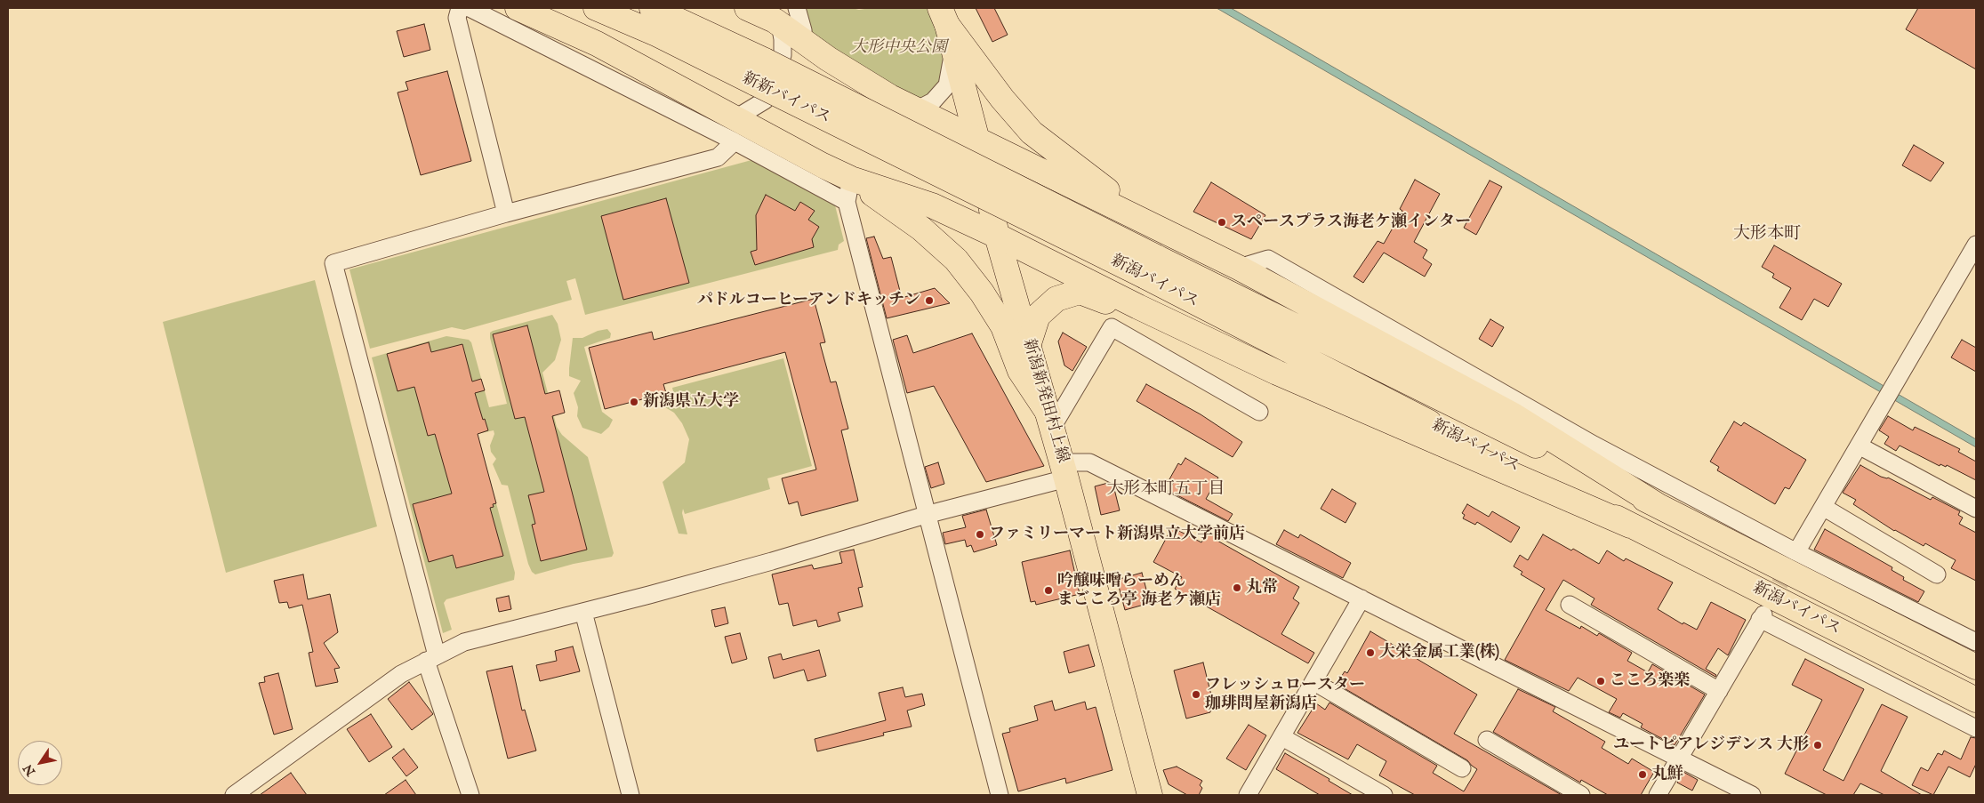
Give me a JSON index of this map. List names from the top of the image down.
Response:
{
  "streets": {
    "main road": ["新新バイパス", "新潟バイパス", "新潟新発田村上線"]
  },
  "crossings": [
    ["新新バイパス", "新潟バイパス"]
  ],
  "districts": ["大形本町", "大形本町五丁目"],
  "parks": ["大形中央公園"],
  "places": [
    "スペースプラス海老ケ瀬インター",
    "パドルコーヒーアンドキッチン",
    "新潟県立大学",
    "ファミリーマート新潟県立大学前店",
    "丸常",
    "吟醸味噌らーめん まごころ亭 海老ケ瀬店",
    "大栄金属工業(株)",
    "こころ楽楽",
    "フレッシュロースター 珈琲問屋新潟店",
    "ユートピアレジデンス 大形",
    "丸鮮"
  ],
  "north": "bottom left"
}
